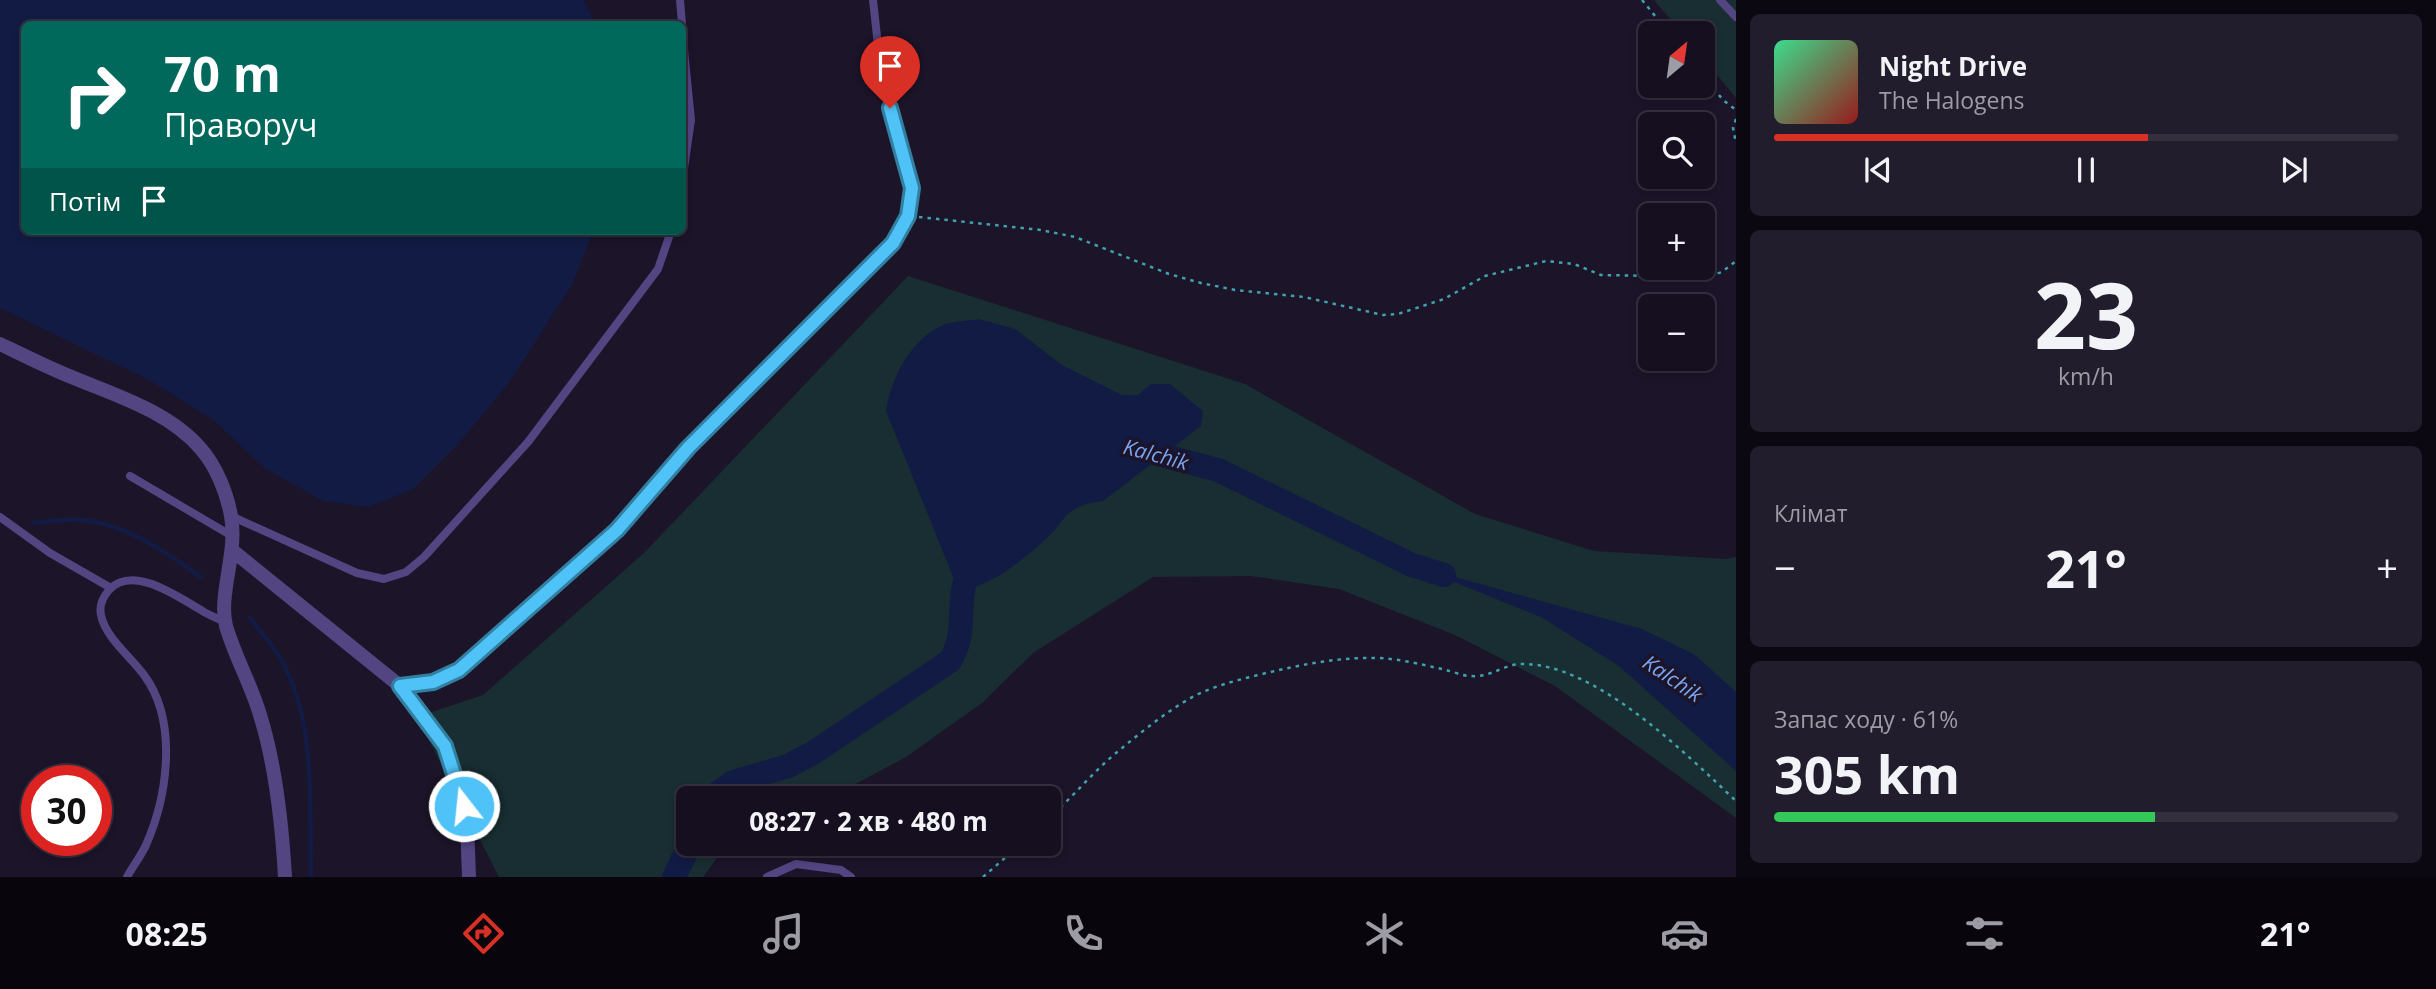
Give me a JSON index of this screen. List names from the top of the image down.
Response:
{
  "water": ["Kalchik"],
  "north": "top right",
  "page": {
    "map_buttons": ["+", "−"],
    "turn": ["70 m", "Праворуч"],
    "song": ["Night Drive", "The Halogens"],
    "then": "Потім",
    "tile": [
      ["23", "km/h"],
      "Клімат",
      ["Запас ходу · 61%", "305 km"]
    ],
    "heat": ["−", "21°", "+"],
    "limit": "30",
    "trip": "08:27 · 2 хв · 480 m",
    "tabs": ["08:25", "21°"]
  }
}
